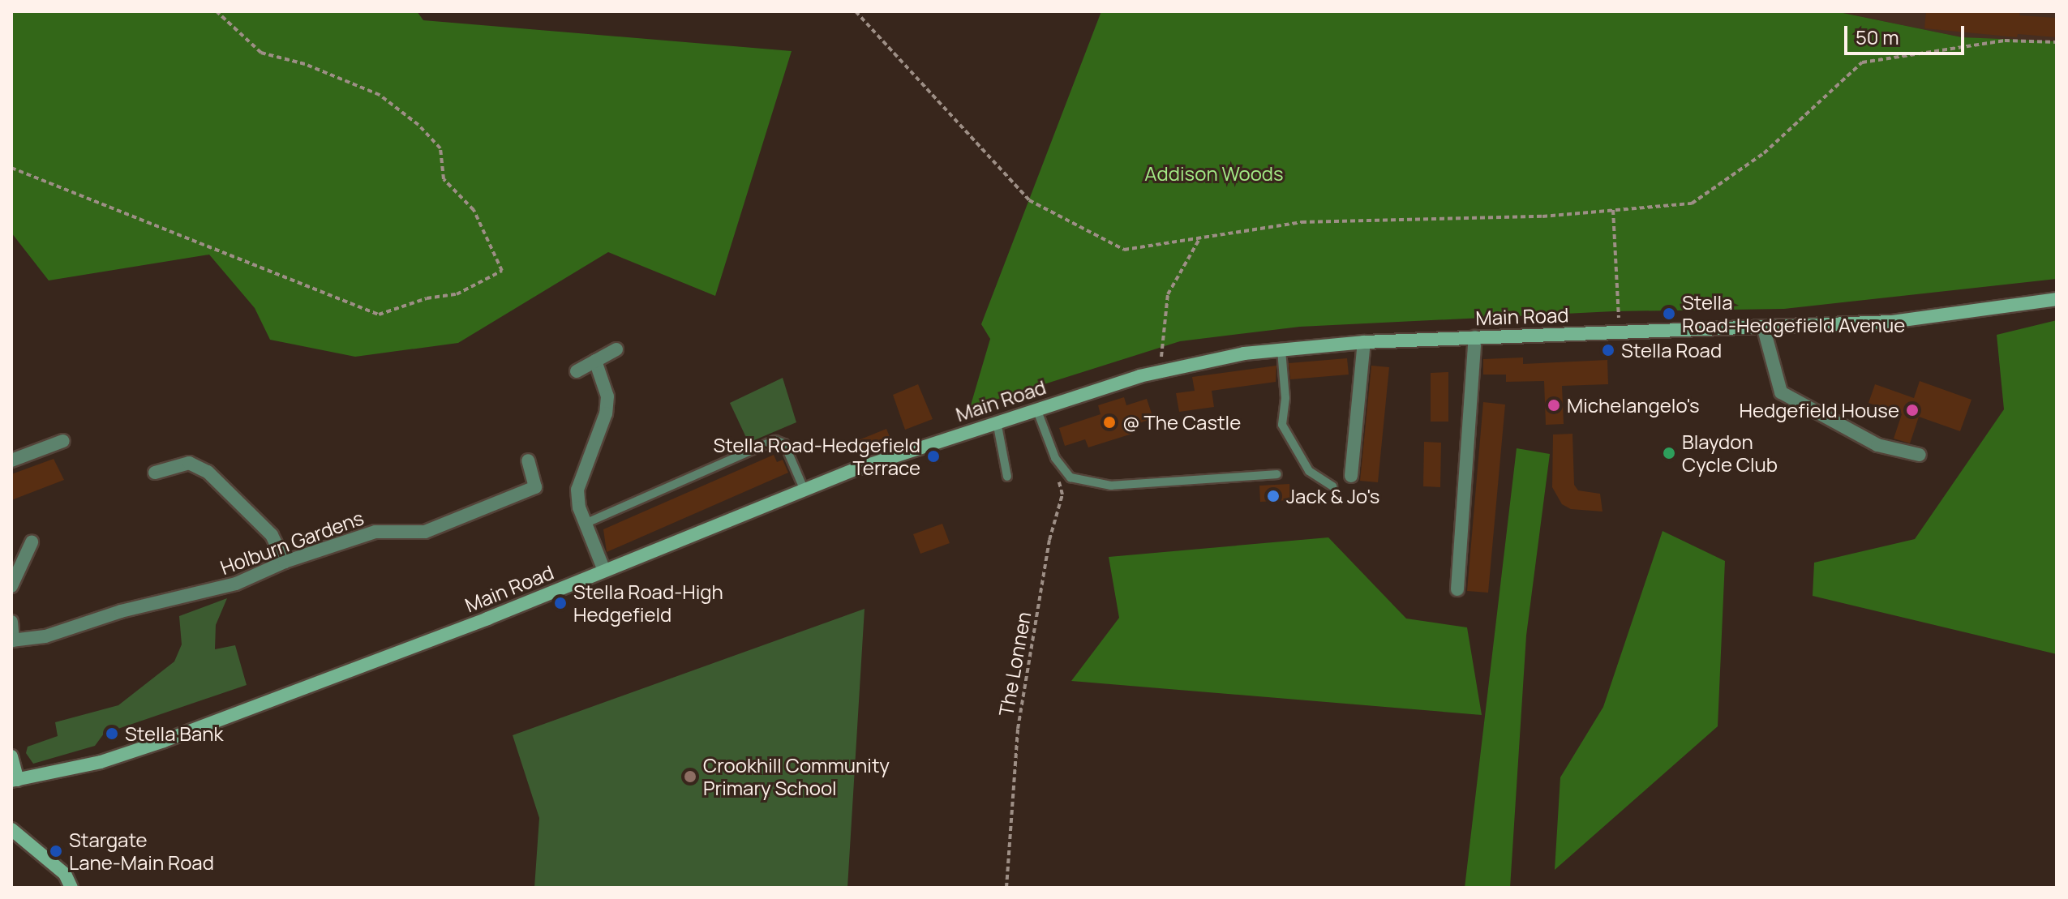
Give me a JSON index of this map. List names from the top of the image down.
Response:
{
  "streets": {
    "main road": ["Main Road"],
    "street": ["Holburn Gardens"],
    "path": ["The Lonnen"]
  },
  "parks": ["Addison Woods"],
  "places": [
    "Stella Road-Hedgefield Avenue",
    "Stella Road",
    "Michelangelo's",
    "Hedgefield House",
    "@ The Castle",
    "Blaydon Cycle Club",
    "Stella Road-Hedgefield Terrace",
    "Jack & Jo's",
    "Stella Road-High Hedgefield",
    "Stella Bank",
    "Crookhill Community Primary School",
    "Stargate Lane-Main Road"
  ],
  "scale_bar": "50 m"
}
